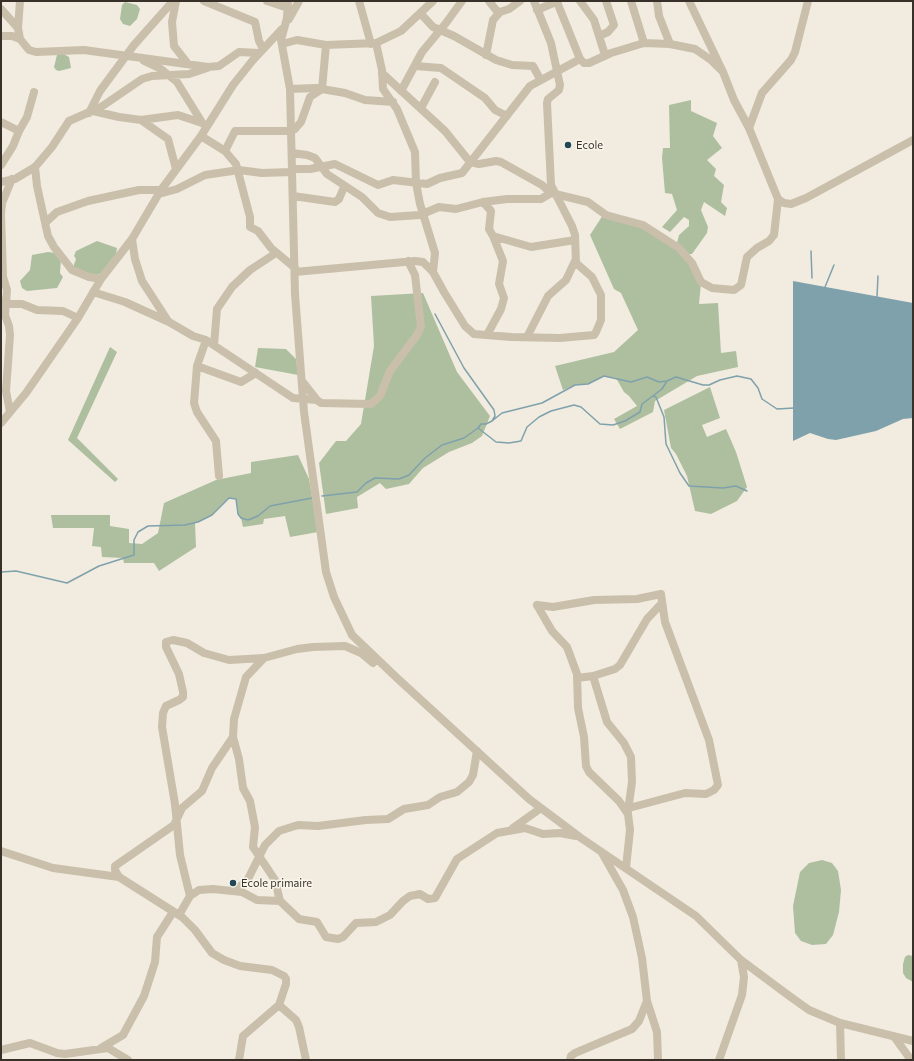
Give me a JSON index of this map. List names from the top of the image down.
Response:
{
  "places": ["Ecole", "Ecole primaire"]
}
